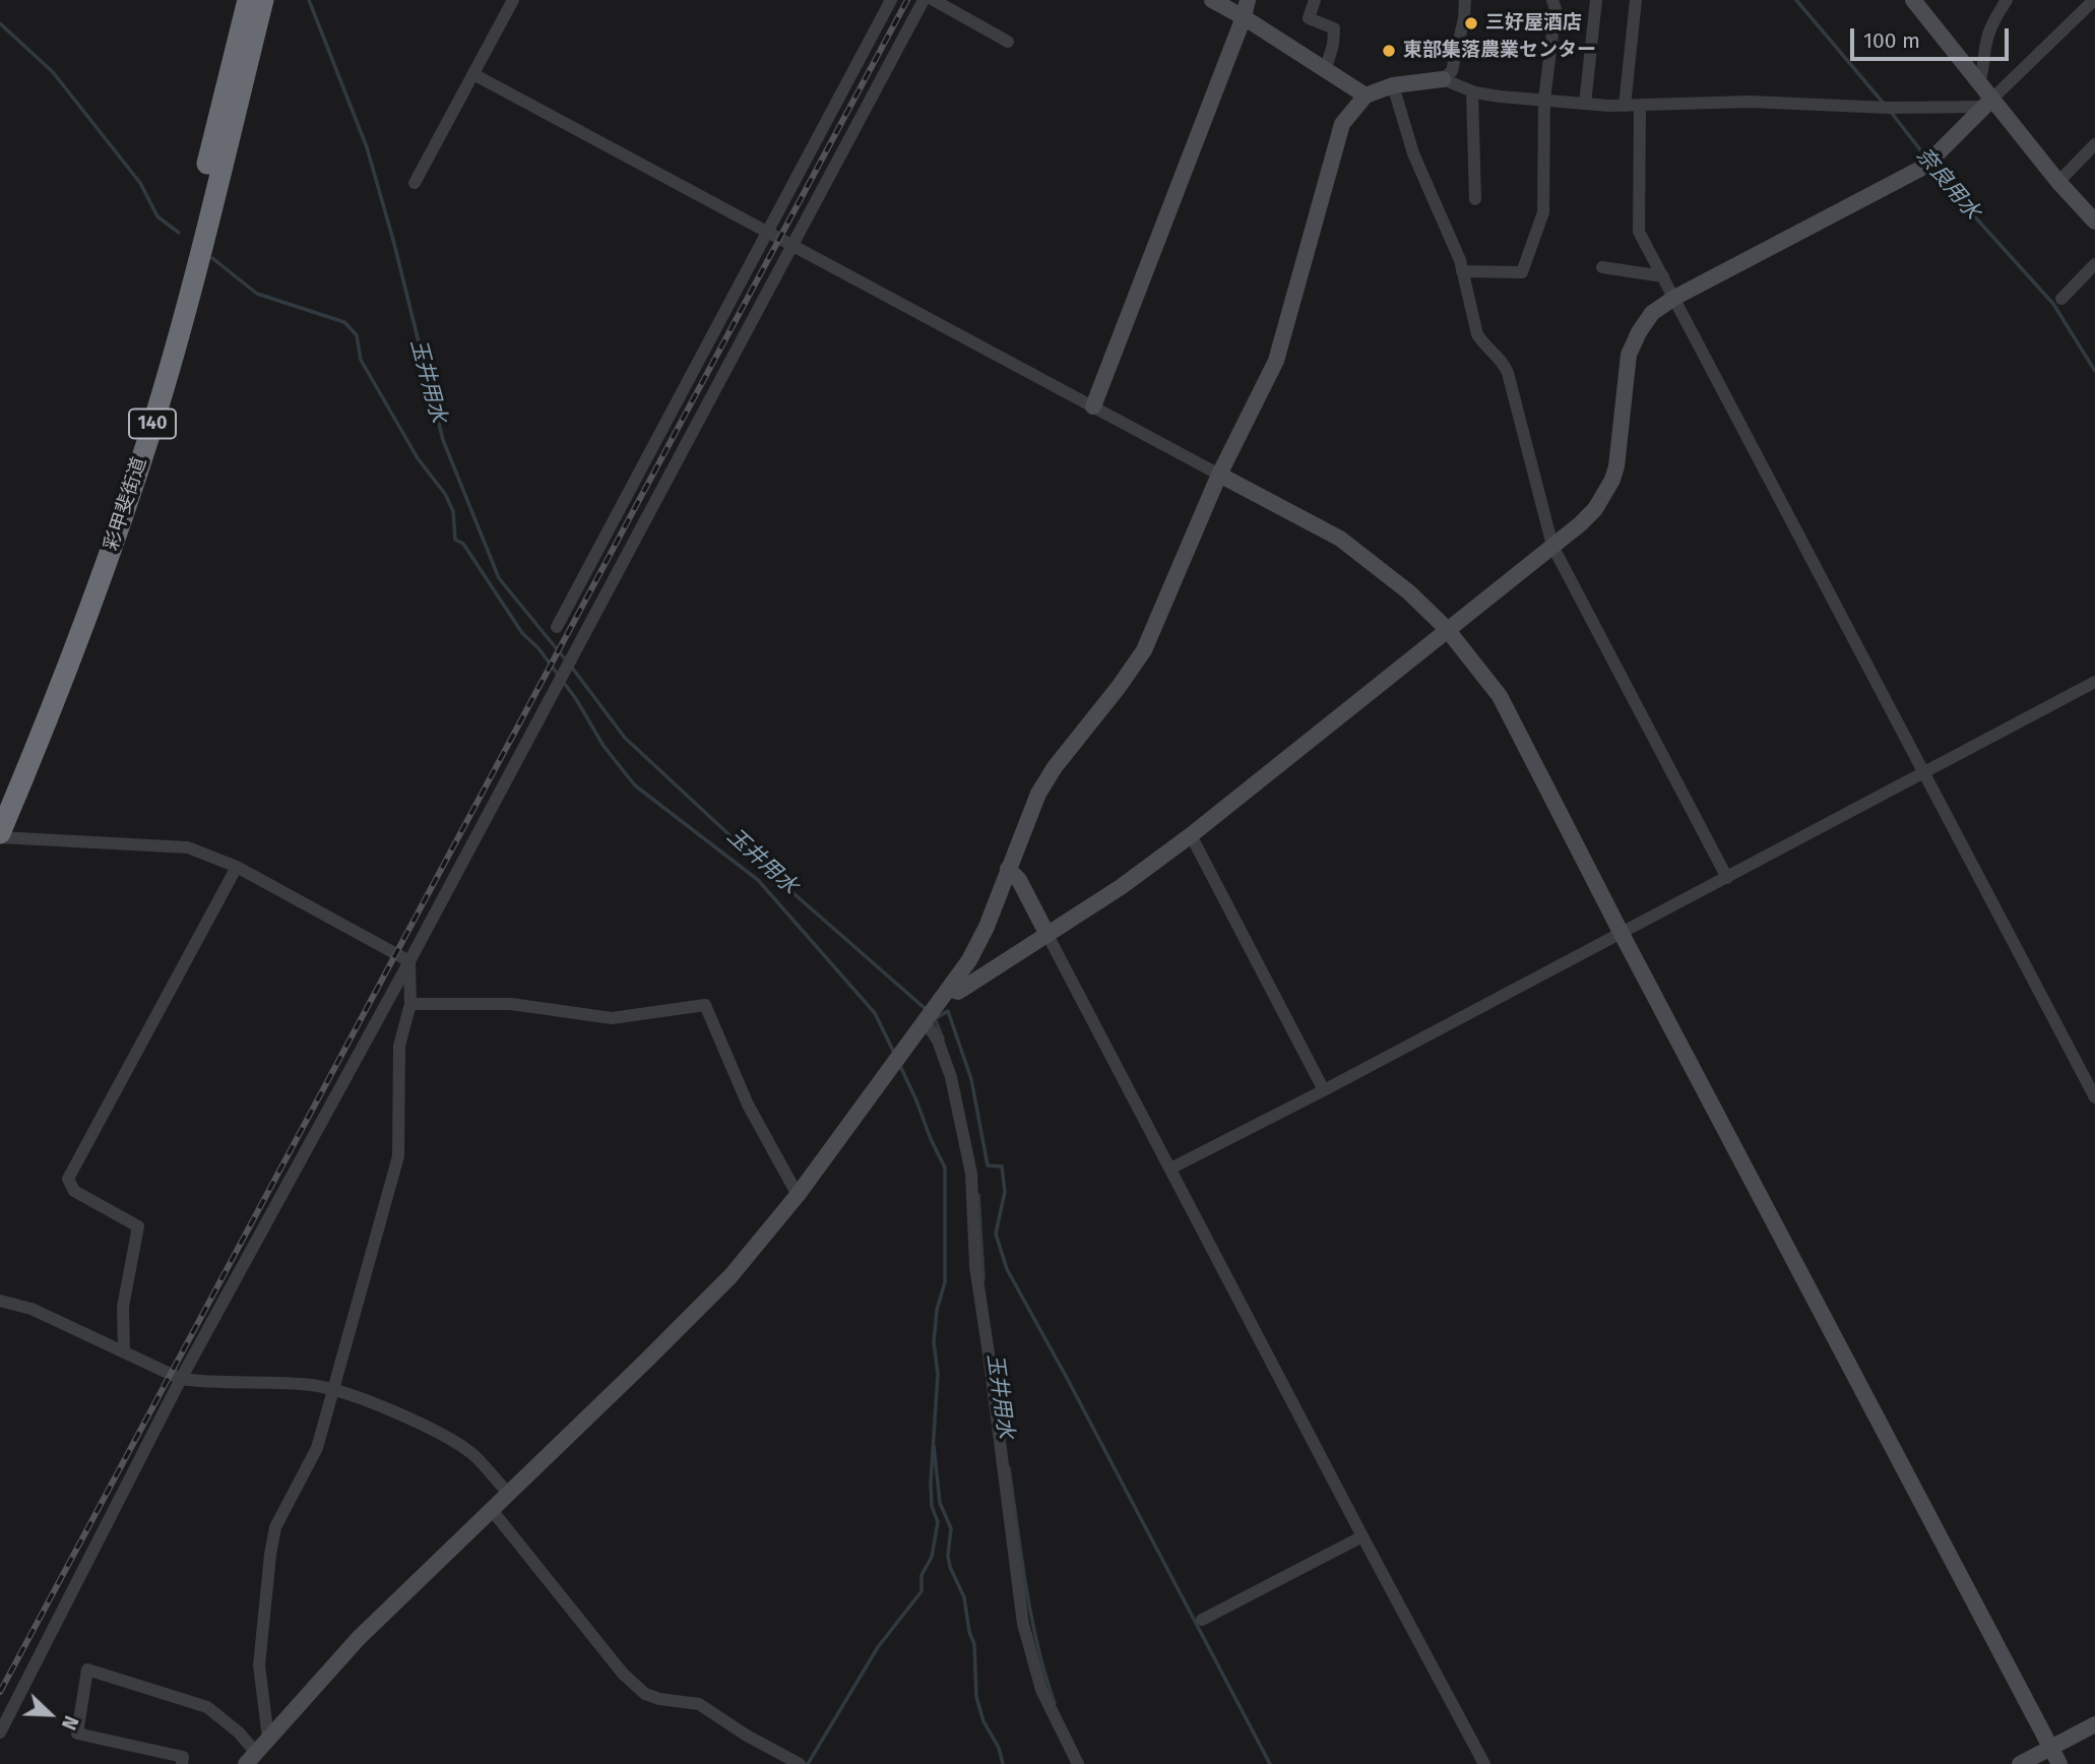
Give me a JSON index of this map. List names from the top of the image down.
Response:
{
  "streets": {
    "highway": ["140", "彩甲斐街道"]
  },
  "water": ["奈良用水", "玉井用水"],
  "places": ["三好屋酒店", "東部集落農業センター"],
  "scale_bar": "100 m",
  "north": "bottom right"
}
